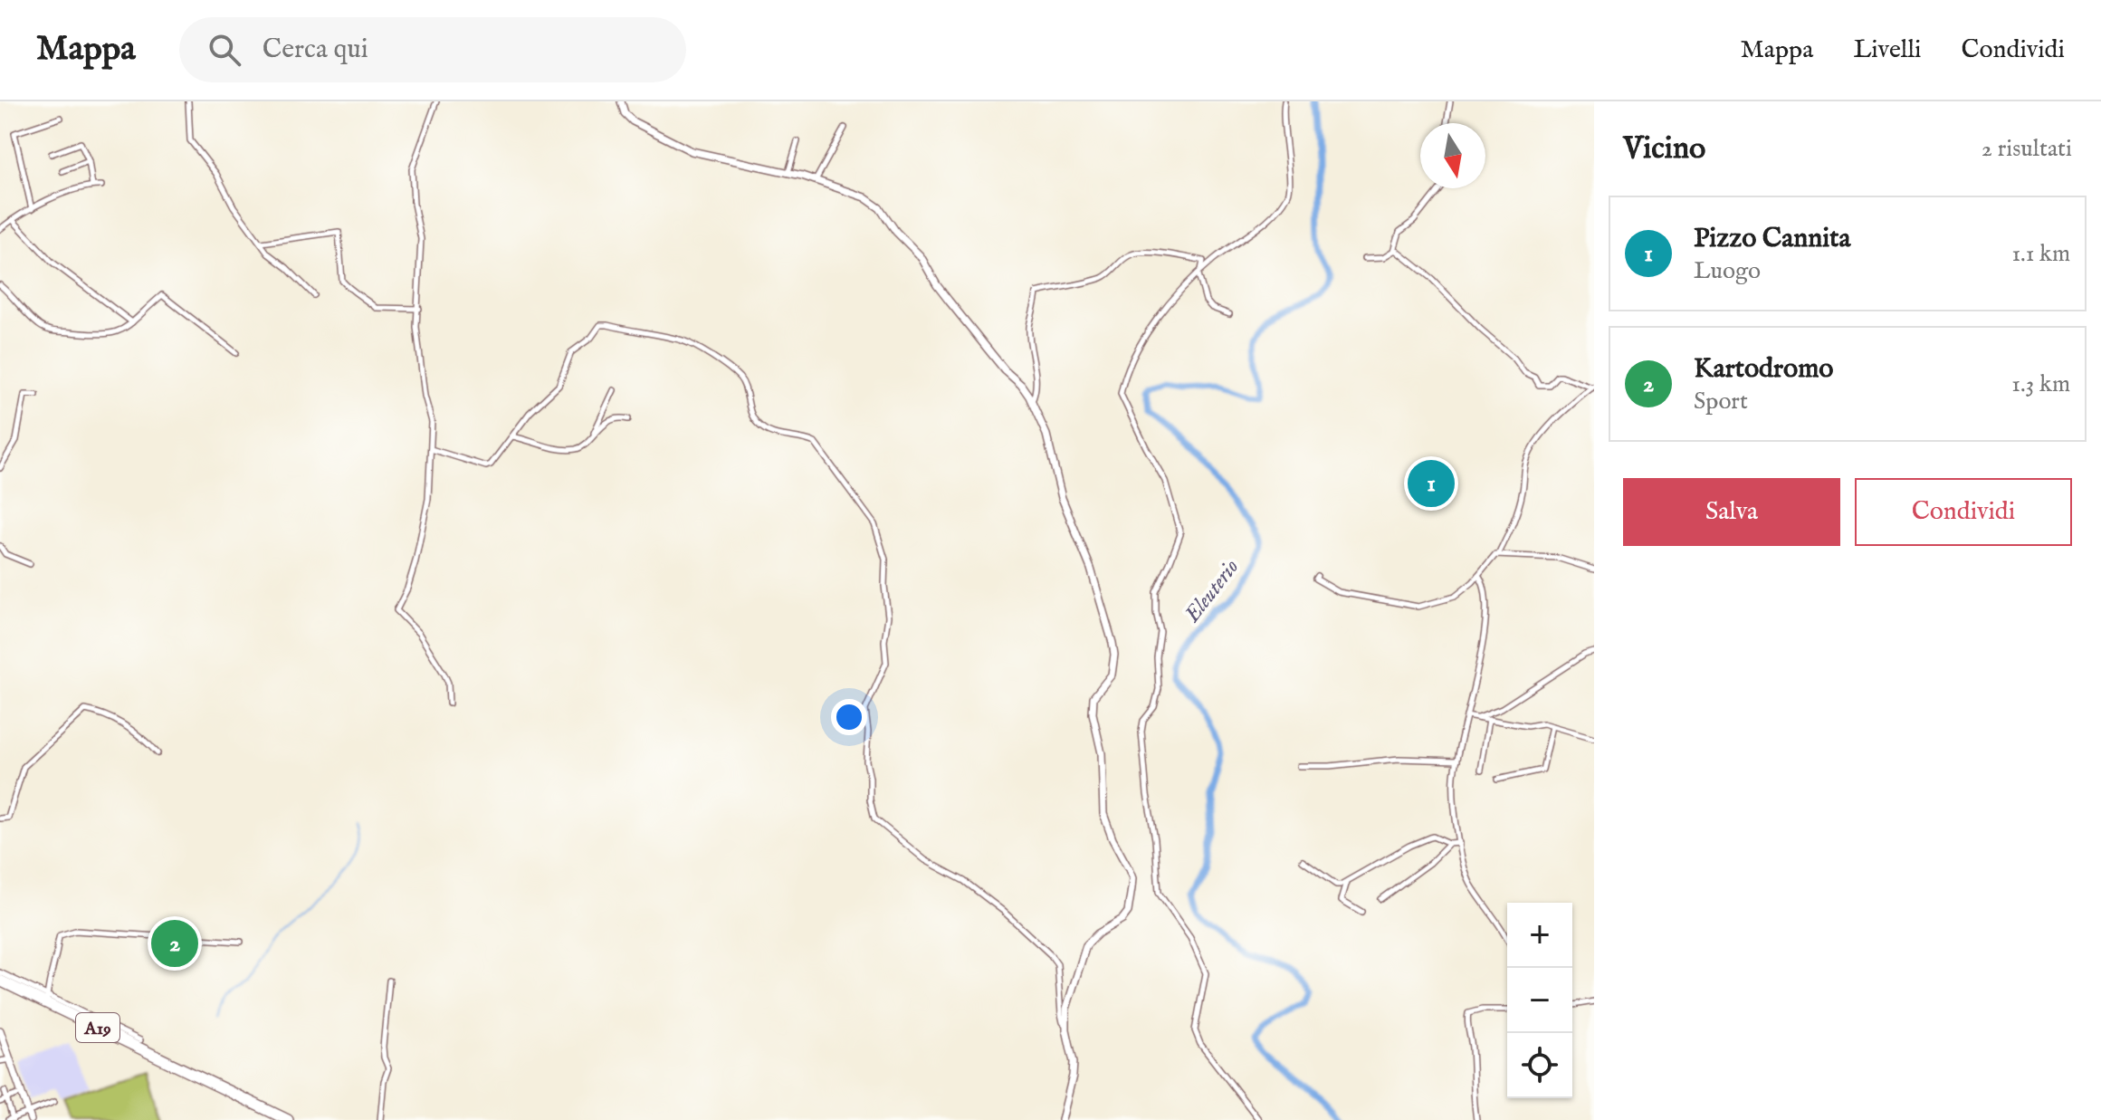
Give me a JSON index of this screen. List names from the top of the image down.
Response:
{
  "streets": {
    "highway": ["A19"]
  },
  "water": ["Eleuterio"],
  "north": "bottom",
  "page": {
    "header": "Mappa",
    "search": "Cerca qui",
    "nav": ["Mappa", "Livelli", "Condividi"],
    "heading": ["Vicino", "2 risultati"],
    "list": [
      {
        "mark": "1",
        "name": "Pizzo Cannita",
        "note": "Luogo",
        "value": "1.1 km"
      },
      {
        "mark": "2",
        "name": "Kartodromo",
        "note": "Sport",
        "value": "1.3 km"
      }
    ],
    "pins": ["1", "2"],
    "buttons": ["Salva", "Condividi"],
    "map_buttons": ["+", "−"]
  }
}
